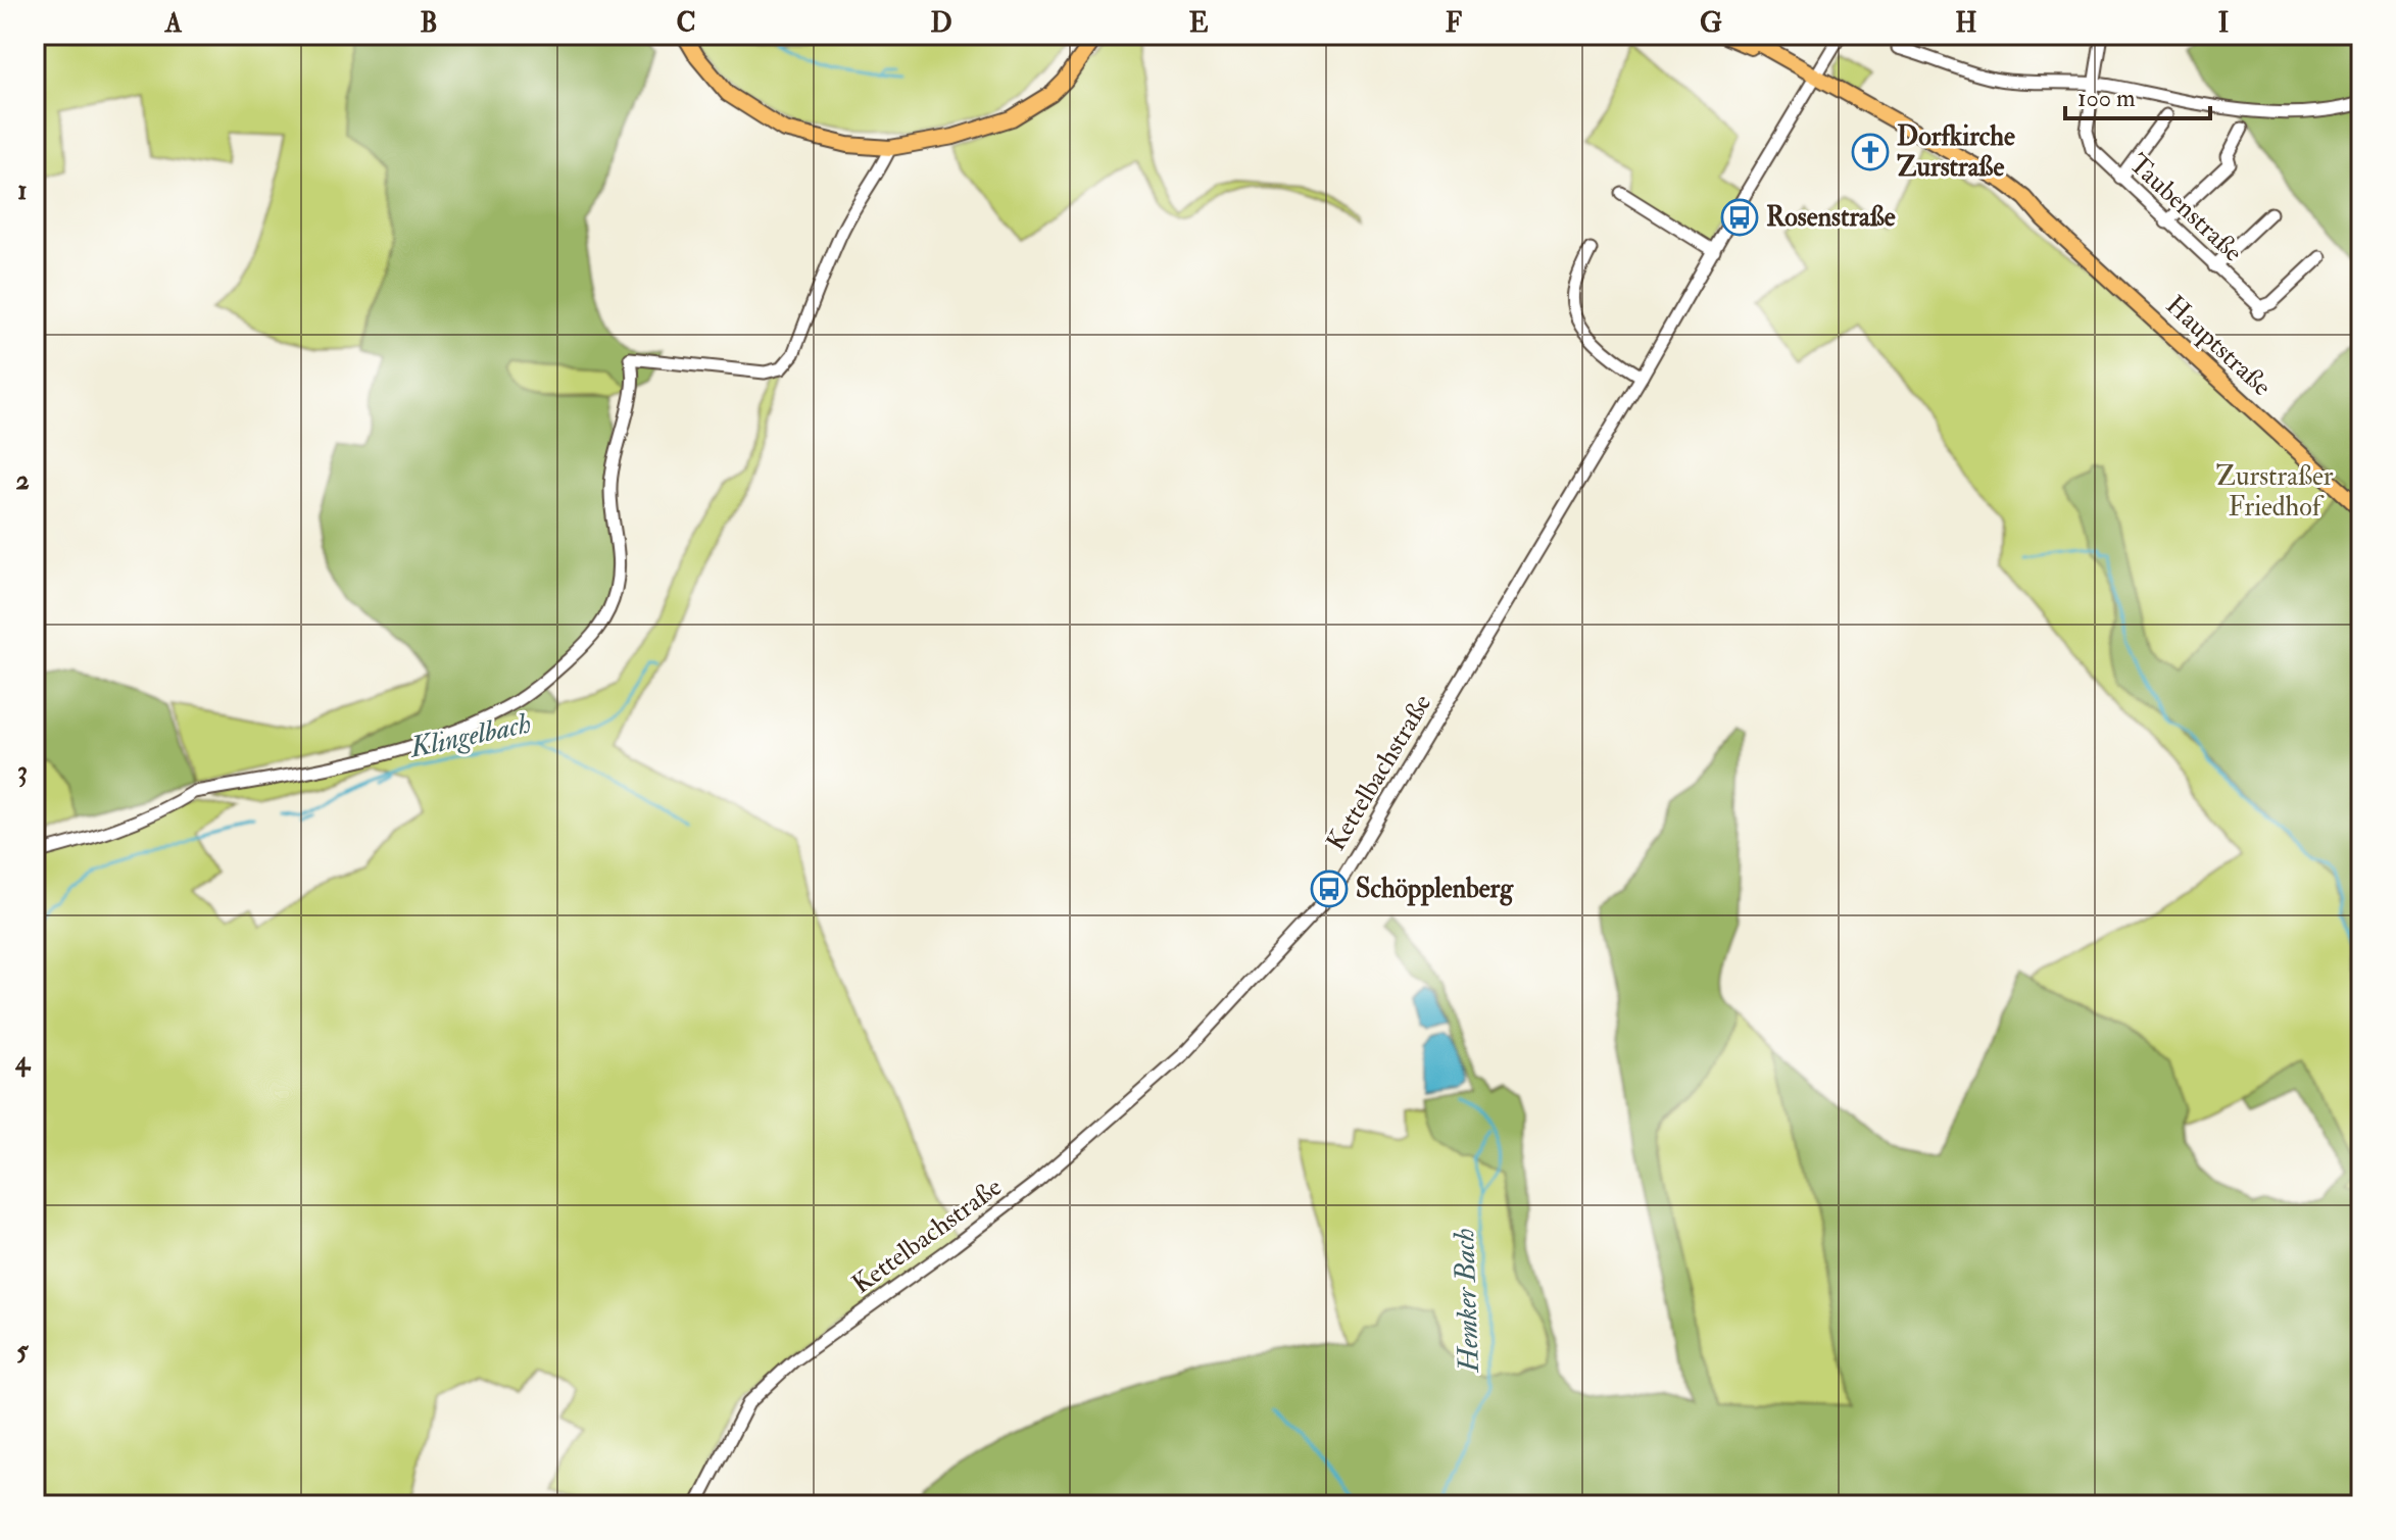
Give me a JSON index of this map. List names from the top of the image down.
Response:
{
  "streets": {
    "main road": ["Hauptstraße"],
    "street": ["Taubenstraße", "Kettelbachstraße"]
  },
  "crossings": [
    ["Hauptstraße", "Kettelbachstraße"]
  ],
  "water": ["Klingelbach", "Hemker Bach"],
  "parks": ["Zurstraßer Friedhof"],
  "places": {
    "church": ["Dorfkirche Zurstraße"],
    "bus stop": ["Rosenstraße", "Schöpplenberg"]
  },
  "scale_bar": "100 m",
  "grid": {
    "columns": [
      "A",
      "B",
      "C",
      "D",
      "E",
      "F",
      "G",
      "H",
      "I"
    ],
    "rows": [
      "1",
      "2",
      "3",
      "4",
      "5"
    ]
  }
}
